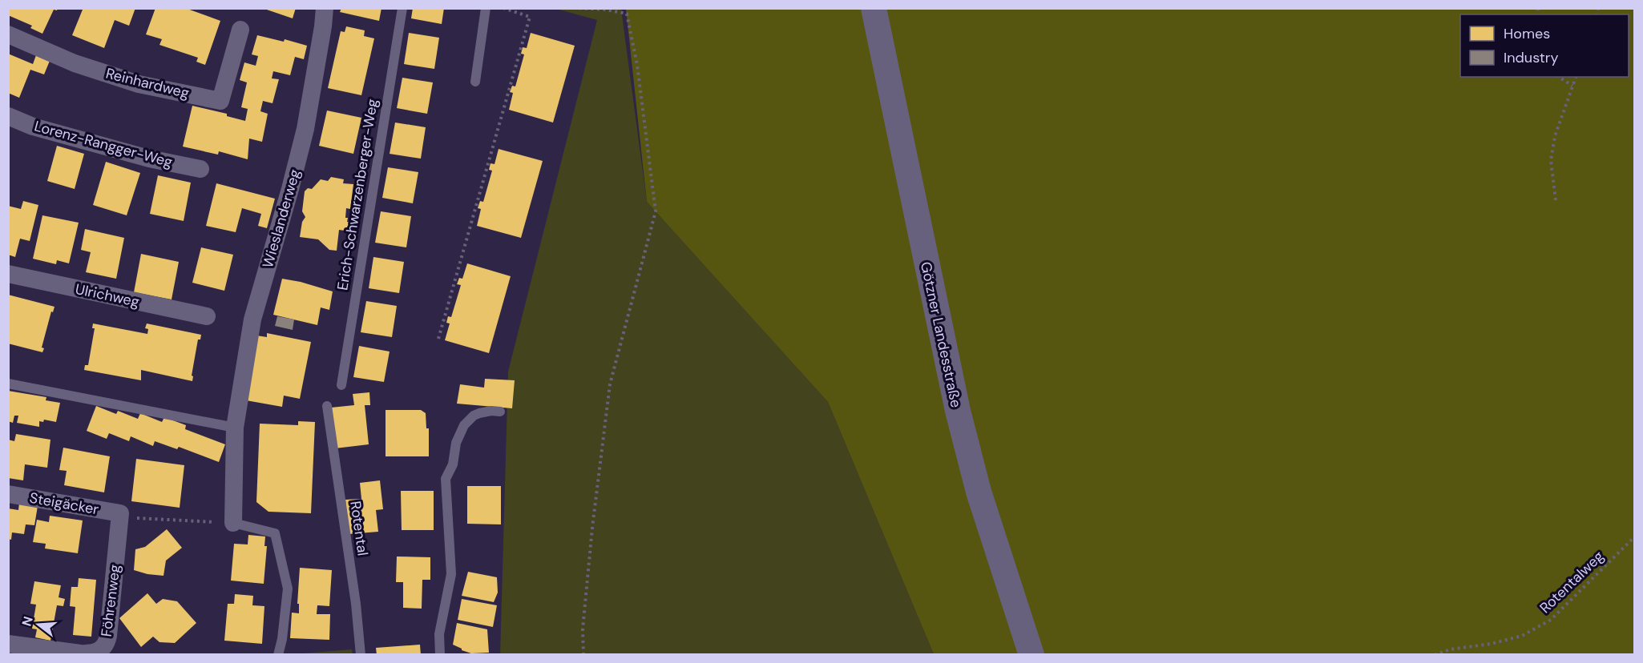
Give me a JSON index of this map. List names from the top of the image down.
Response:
{
  "streets": {
    "main road": ["Götzner Landesstraße"],
    "street": [
      "Reinhardweg",
      "Lorenz-Rangger-Weg",
      "Wieslanderweg",
      "Ulrichweg",
      "Steigäcker",
      "Föhrenweg"
    ],
    "lane": ["Erich-Schwarzenberger-Weg", "Rotental"],
    "path": ["Rotentalweg"]
  },
  "crossings": [
    ["Steigäcker", "Föhrenweg"]
  ],
  "legend": ["Homes", "Industry"],
  "north": "left"
}
